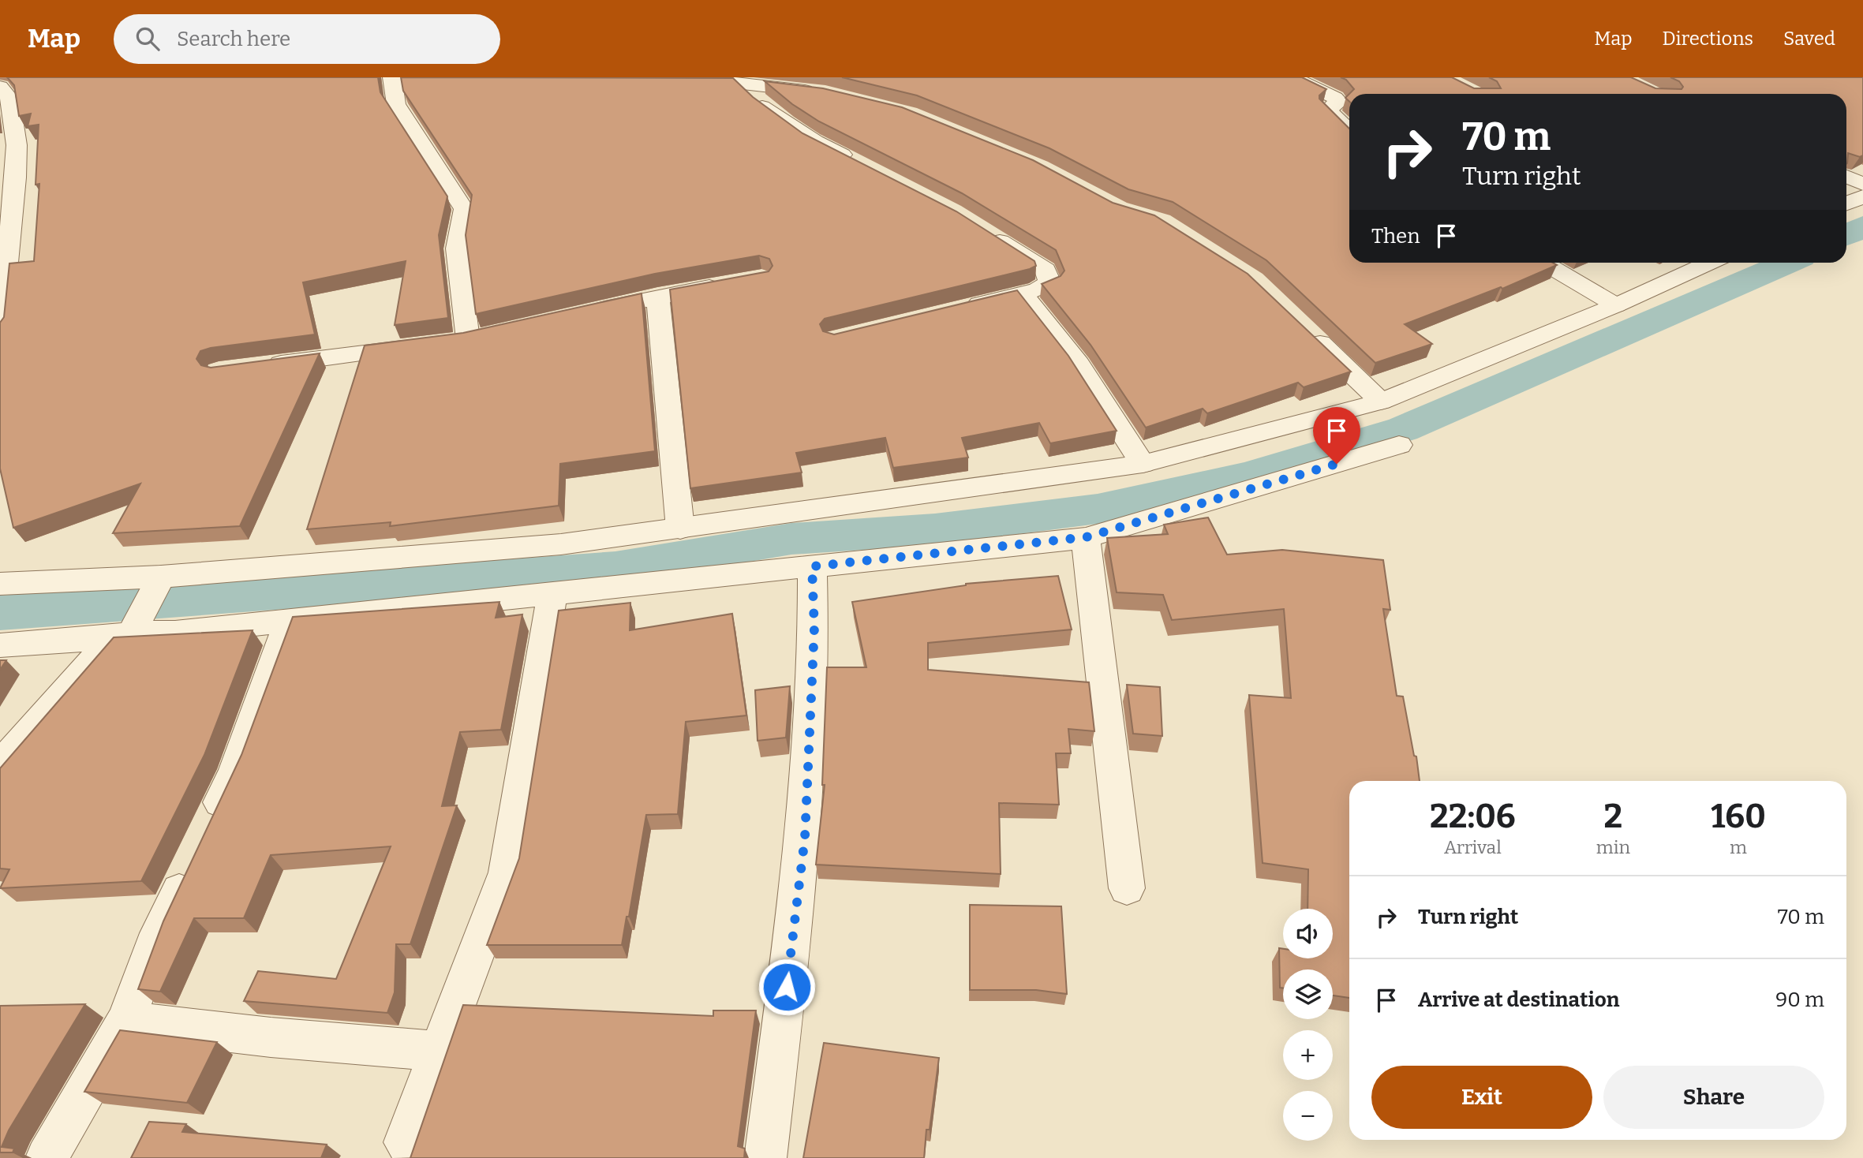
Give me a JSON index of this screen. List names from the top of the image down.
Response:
{
  "page": {
    "header": "Map",
    "search": "Search here",
    "nav": ["Map", "Directions", "Saved"],
    "turn": ["70 m", "Turn right"],
    "then": "Then",
    "eta": [
      "22:06",
      "Arrival",
      "2",
      "min",
      "160",
      "m"
    ],
    "list": [
      {
        "name": "Turn right",
        "value": "70 m"
      },
      {
        "name": "Arrive at destination",
        "value": "90 m"
      }
    ],
    "map_buttons": ["+", "−"],
    "buttons": ["Exit", "Share"]
  }
}
